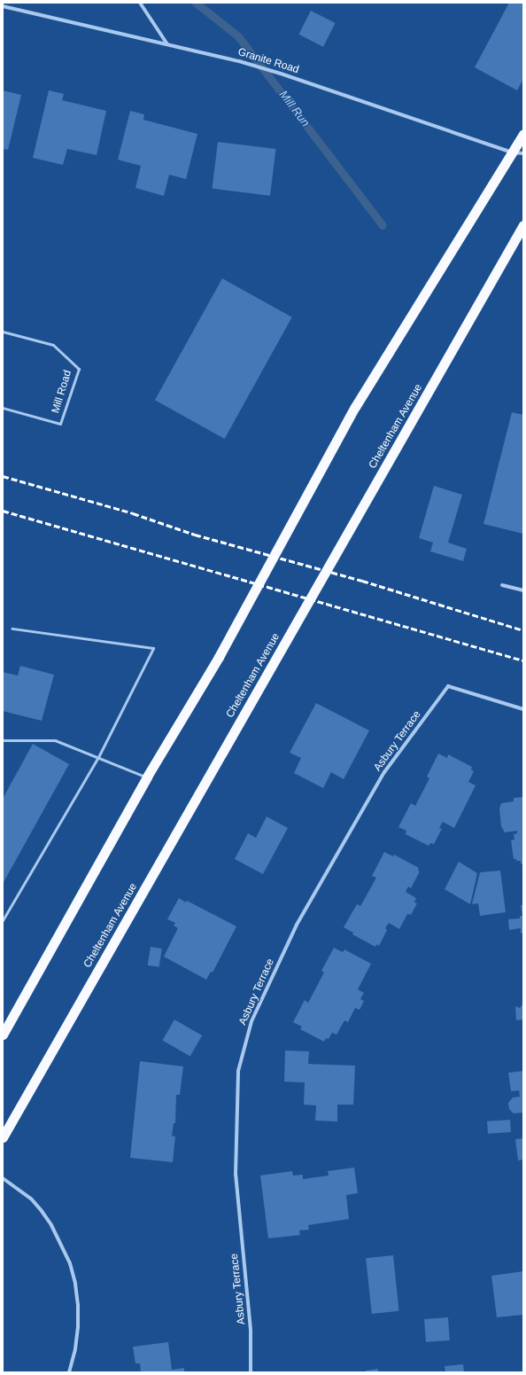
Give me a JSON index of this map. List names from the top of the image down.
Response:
{
  "streets": {
    "highway": ["Cheltenham Avenue"],
    "street": ["Granite Road", "Asbury Terrace"],
    "lane": ["Mill Road"]
  },
  "water": ["Mill Run"]
}
